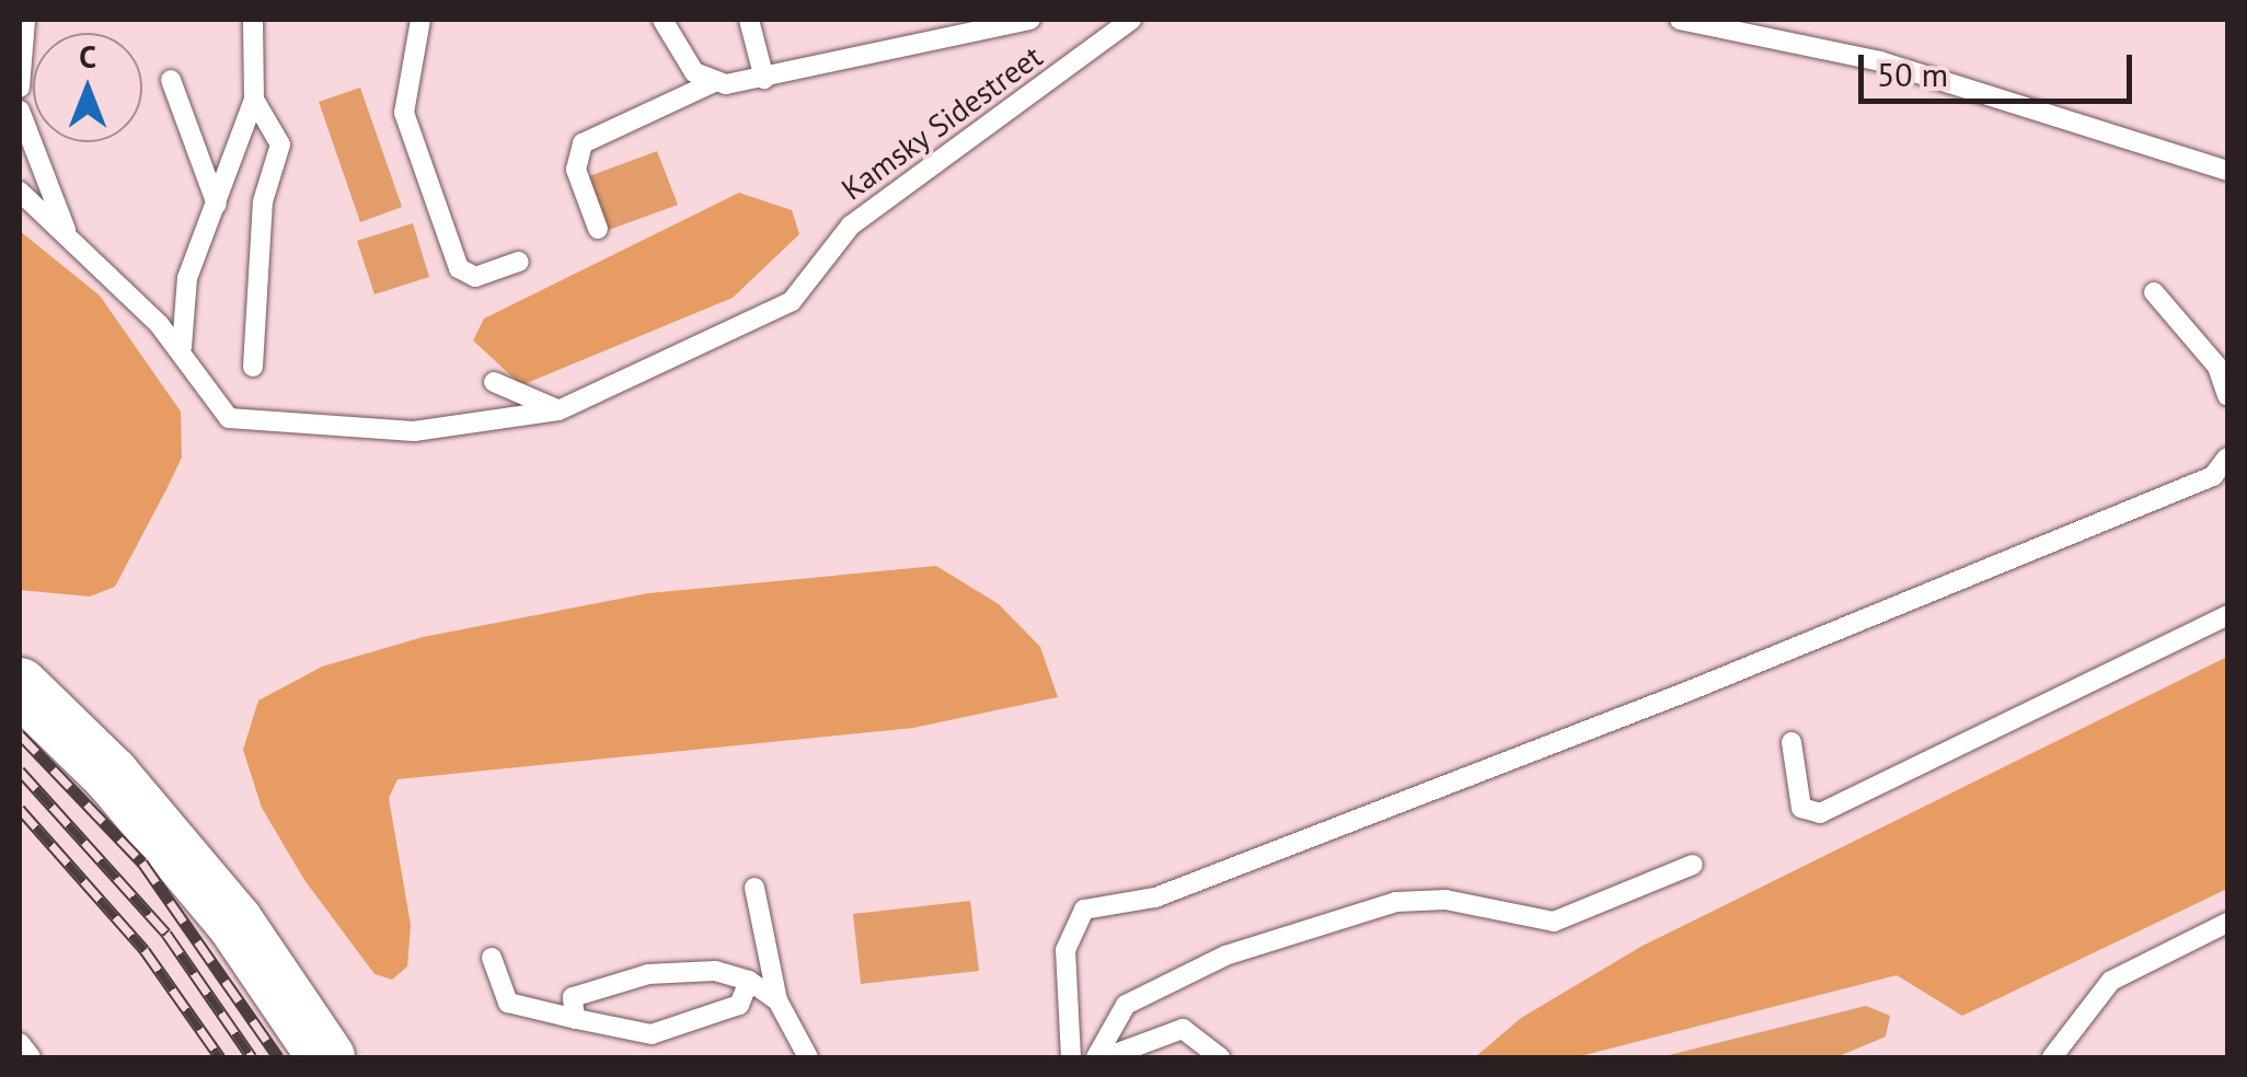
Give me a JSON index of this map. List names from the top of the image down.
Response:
{
  "streets": {
    "lane": ["Kamsky Sidestreet"]
  },
  "scale_bar": "50 m",
  "north": "top"
}
